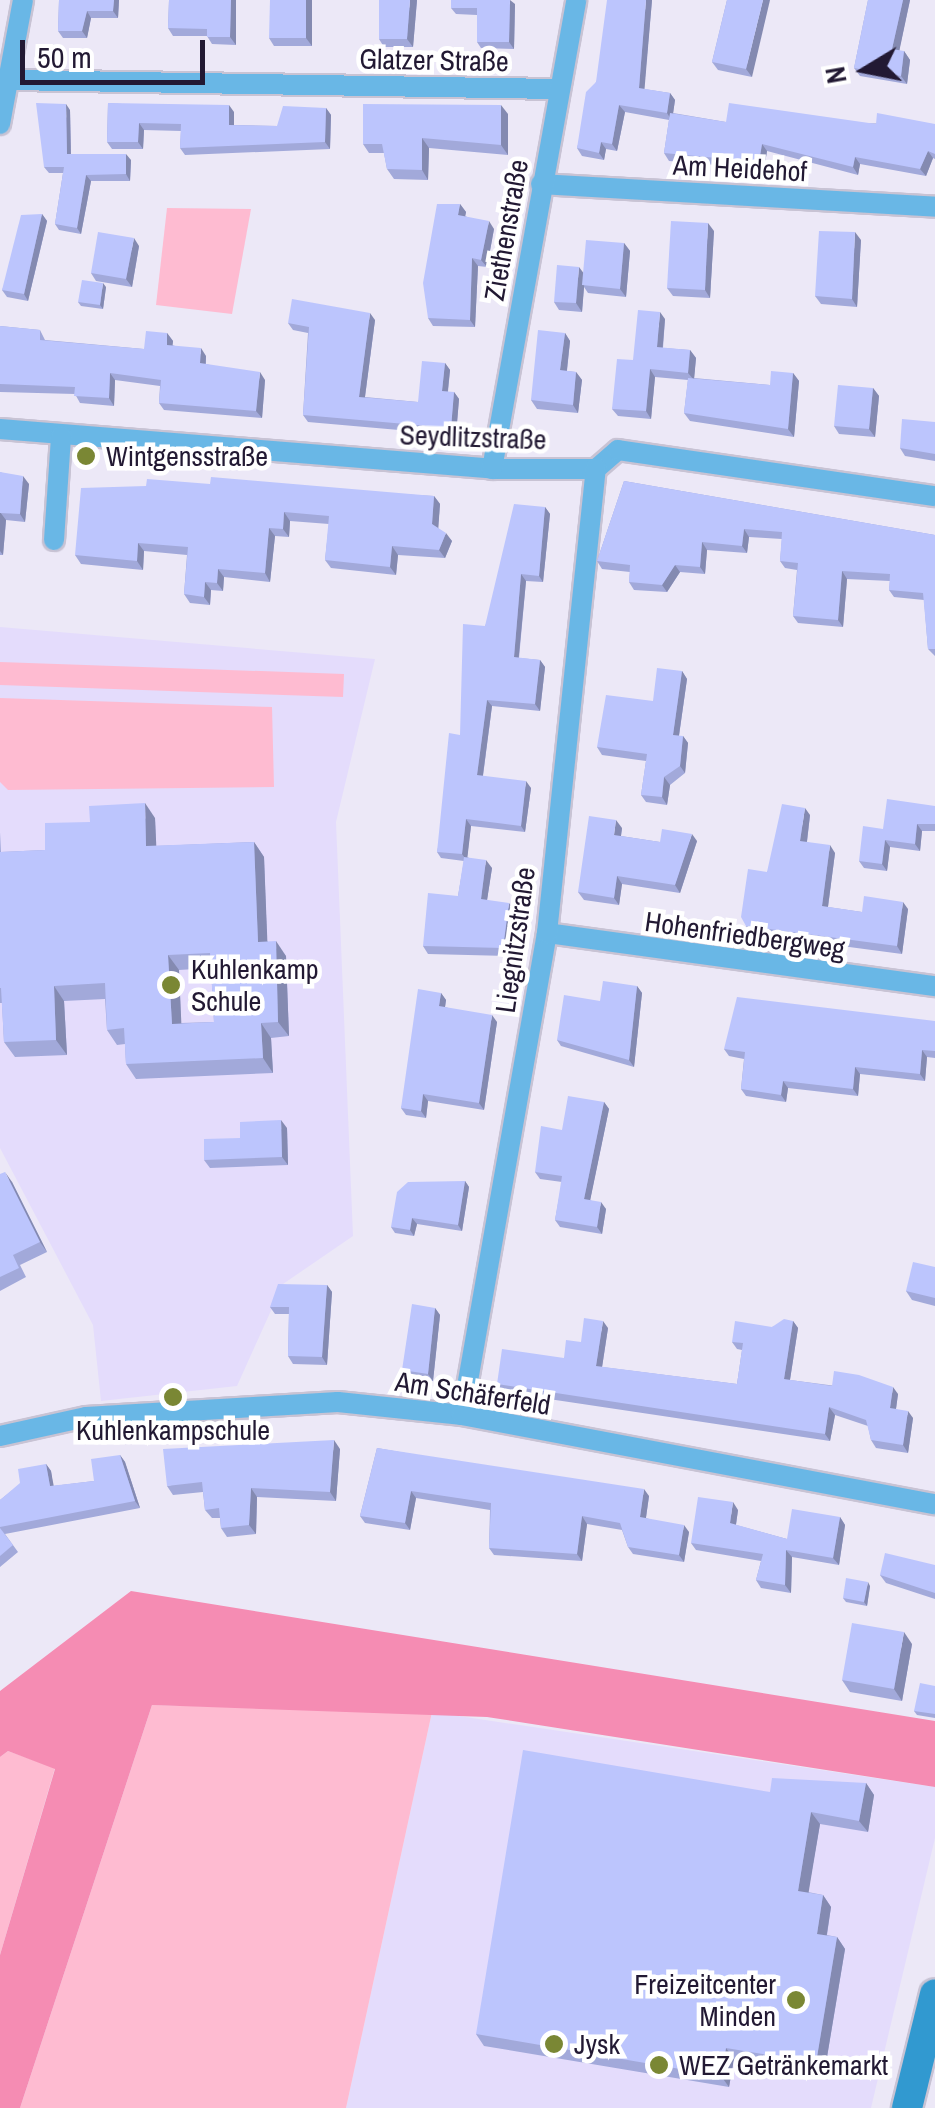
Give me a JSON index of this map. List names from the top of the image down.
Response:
{
  "streets": {
    "street": [
      "Glatzer Straße",
      "Am Heidehof",
      "Ziethenstraße",
      "Seydlitzstraße",
      "Hohenfriedbergweg",
      "Liegnitzstraße",
      "Am Schäferfeld"
    ]
  },
  "crossings": [
    ["Glatzer Straße", "Ziethenstraße"],
    ["Am Heidehof", "Ziethenstraße"],
    ["Ziethenstraße", "Seydlitzstraße"],
    ["Seydlitzstraße", "Liegnitzstraße"],
    ["Hohenfriedbergweg", "Liegnitzstraße"],
    ["Liegnitzstraße", "Am Schäferfeld"]
  ],
  "places": [
    "Wintgensstraße",
    "Kuhlenkamp Schule",
    "Kuhlenkampschule",
    "Freizeitcenter Minden",
    "Jysk",
    "WEZ Getränkemarkt"
  ],
  "scale_bar": "50 m",
  "north": "left"
}
